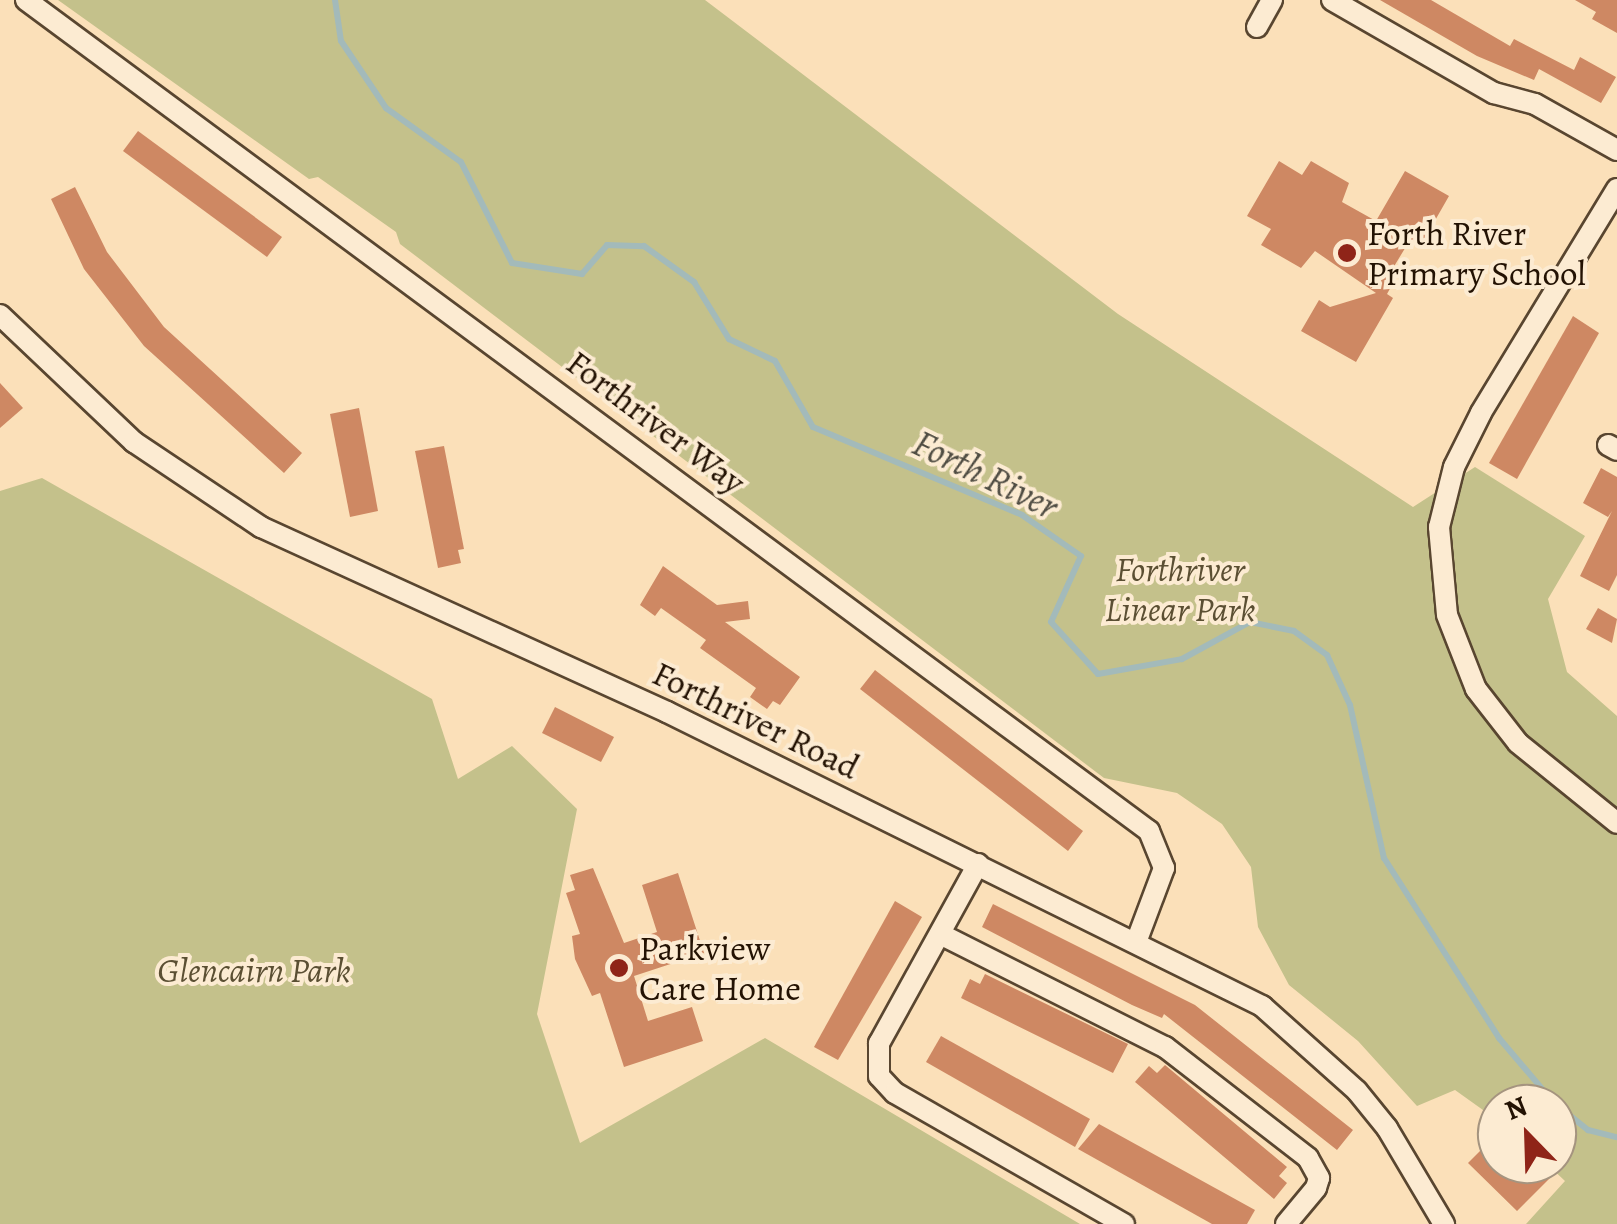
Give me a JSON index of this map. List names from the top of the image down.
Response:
{
  "streets": {
    "street": ["Forthriver Way", "Forthriver Road"]
  },
  "crossings": [
    ["Forthriver Way", "Forthriver Road"]
  ],
  "water": ["Forth River"],
  "parks": ["Forthriver Linear Park", "Glencairn Park"],
  "places": ["Forth River Primary School", "Parkview Care Home"],
  "north": "top left"
}
